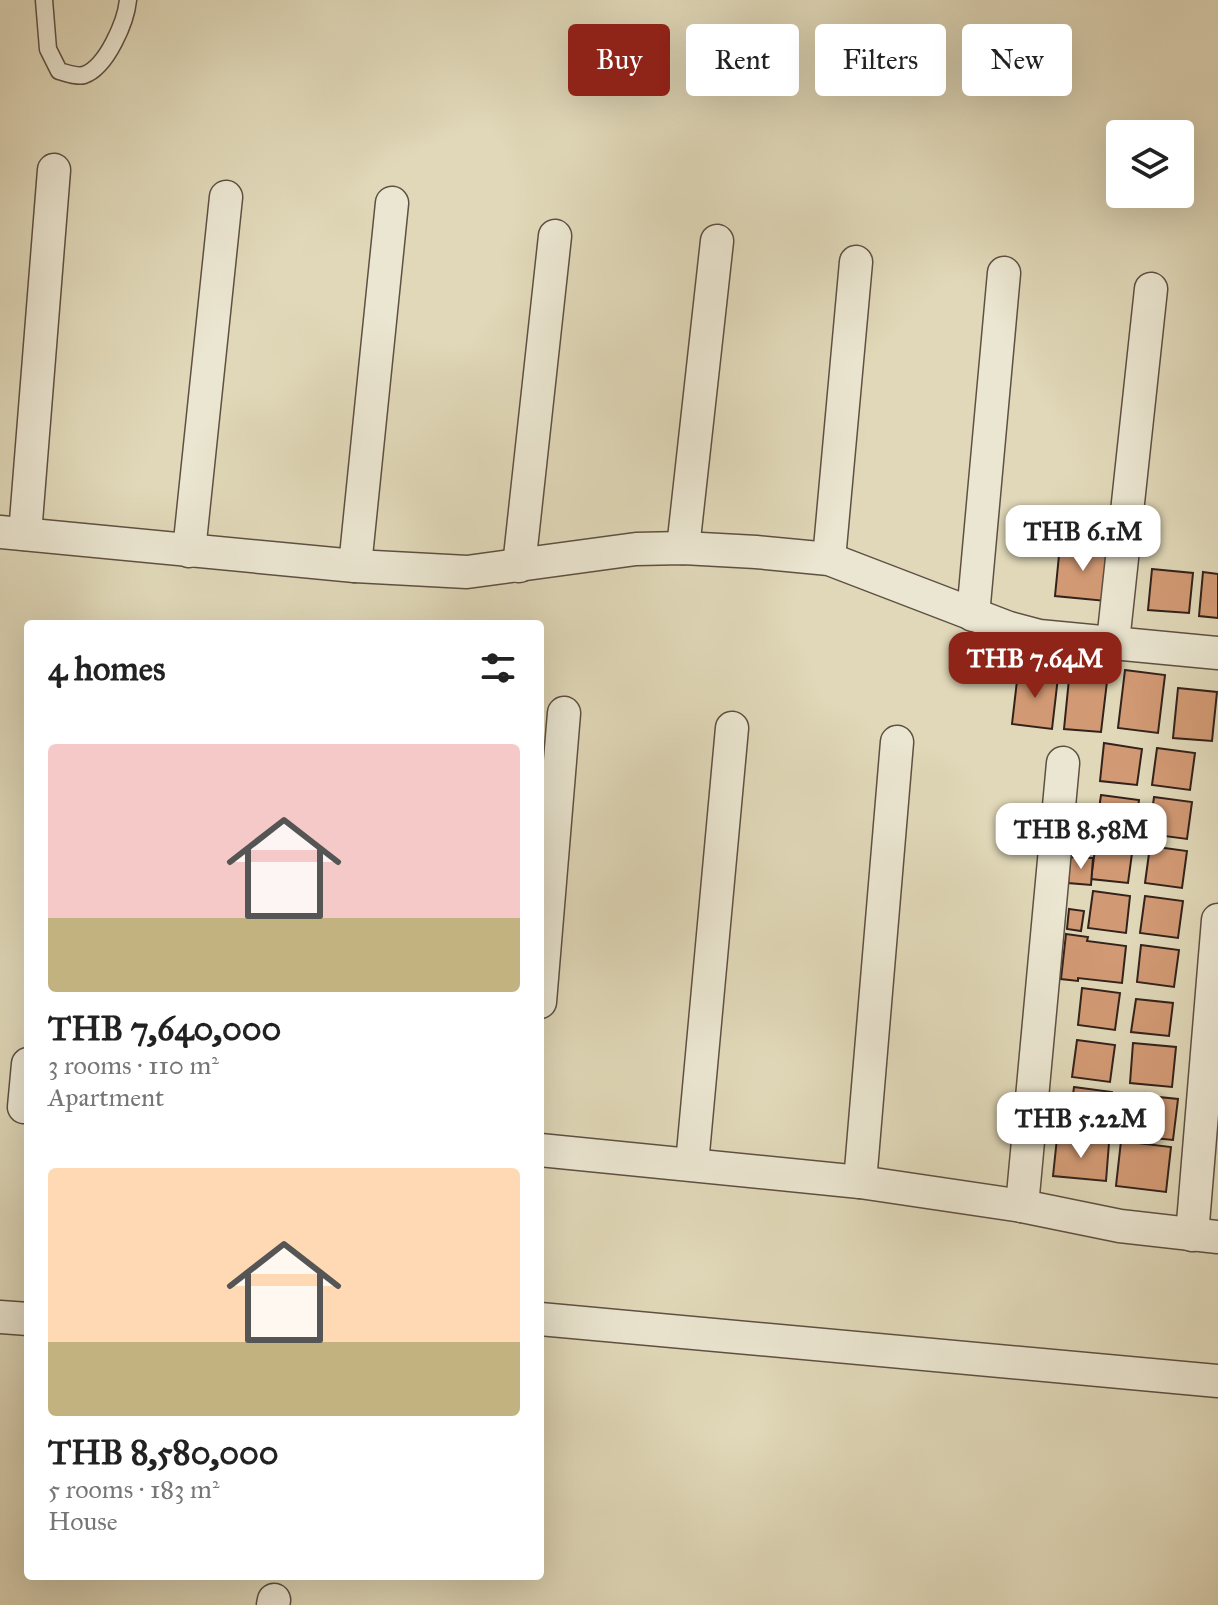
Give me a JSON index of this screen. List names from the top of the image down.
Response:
{
  "page": {
    "chip": [
      "Buy",
      "Rent",
      "Filters",
      "New"
    ],
    "price": [
      "THB 6.1M",
      "THB 7.64M",
      "THB 8.58M",
      "THB 5.22M"
    ],
    "heading": "4 homes",
    "list": [
      {
        "name": "THB 7,640,000",
        "note": "3 rooms · 110 m² · Apartment"
      },
      {
        "name": "THB 8,580,000",
        "note": "5 rooms · 183 m² · House"
      }
    ]
  }
}
